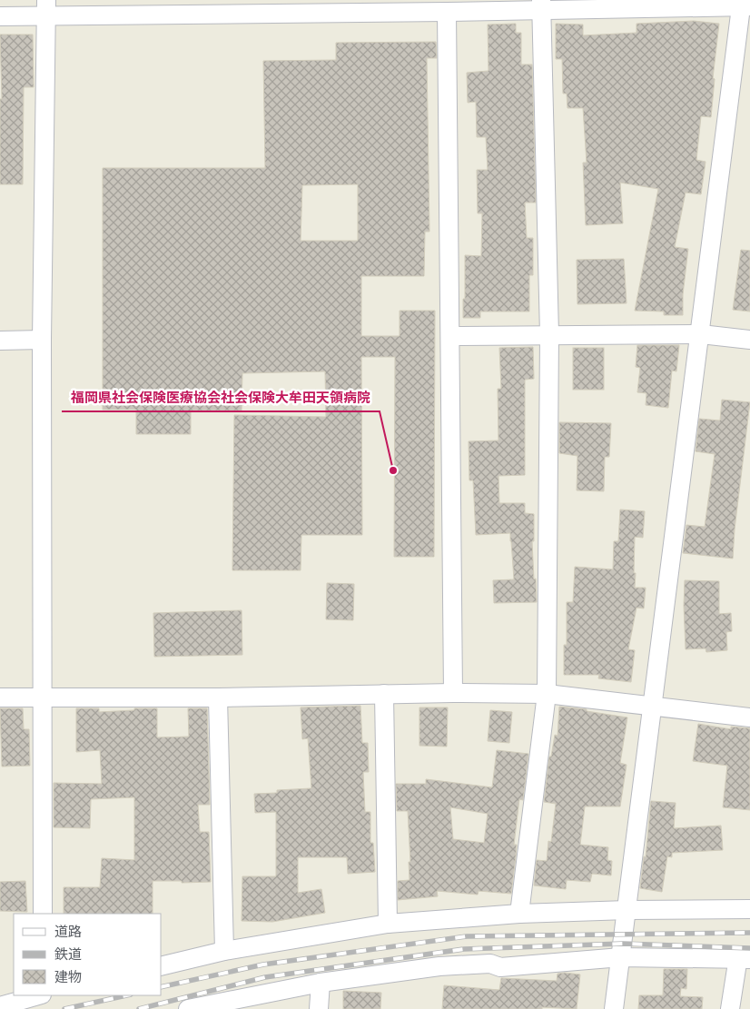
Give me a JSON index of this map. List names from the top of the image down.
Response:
{
  "places": ["福岡県社会保険医療協会社会保険大牟田天領病院"],
  "legend": ["道路", "鉄道", "建物"]
}
